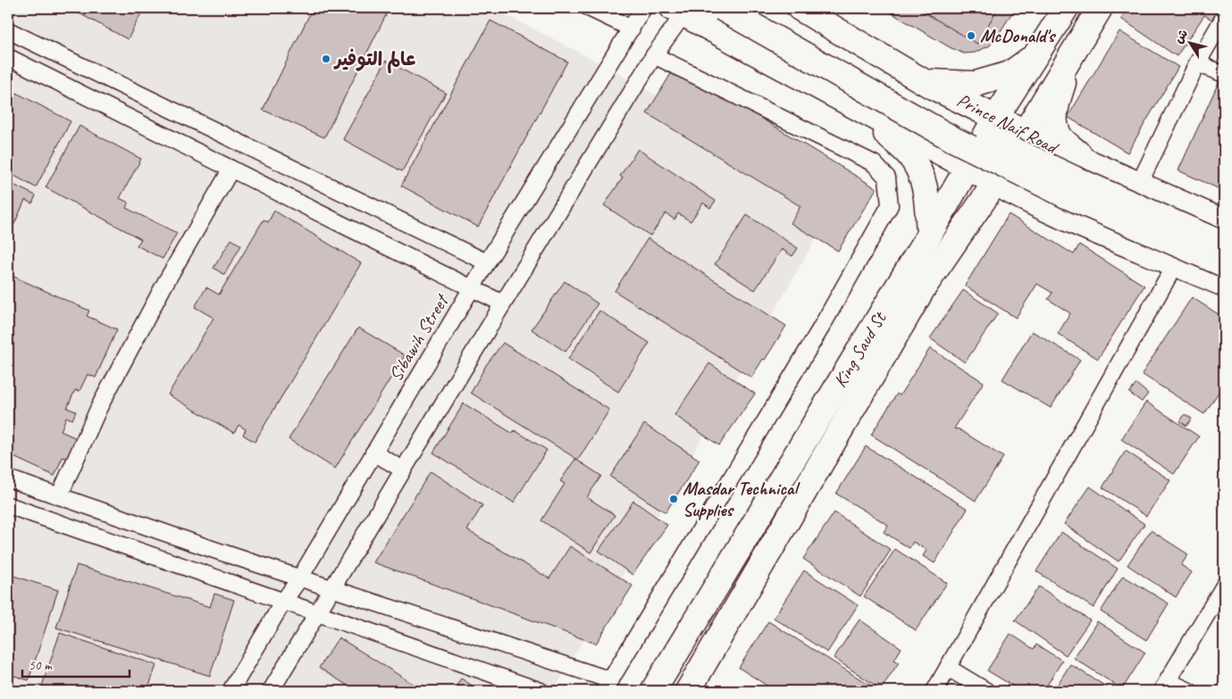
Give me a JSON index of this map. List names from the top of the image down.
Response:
{
  "streets": {
    "main road": ["Prince Naif Road", "King Saud St"],
    "street": ["Sibawih Street"]
  },
  "crossings": [
    ["Prince Naif Road", "King Saud St"]
  ],
  "places": ["McDonald's", "عالم التوفير", "Masdar Technical Supplies"],
  "scale_bar": "50 m",
  "north": "top left"
}
